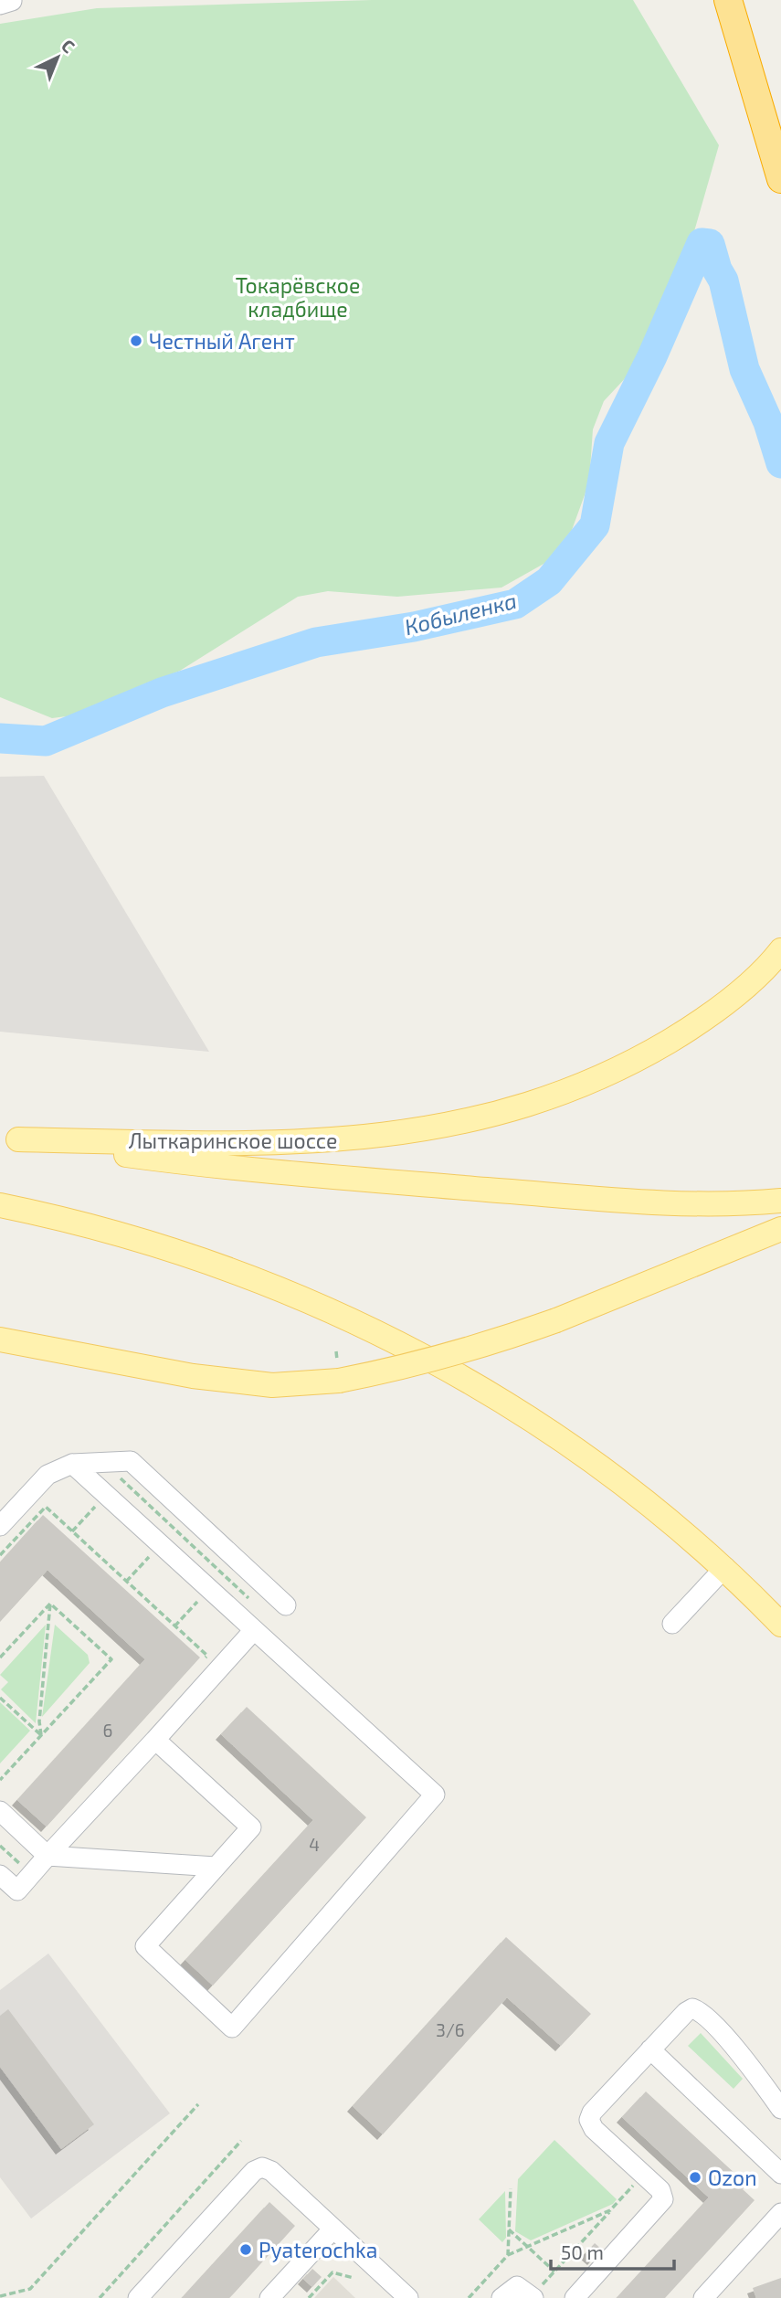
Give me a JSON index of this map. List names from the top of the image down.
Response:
{
  "streets": {
    "main road": ["Лыткаринское шоссе"]
  },
  "water": ["Кобыленка"],
  "parks": ["Токарёвское кладбище"],
  "places": ["Честный Агент", "Ozon", "Pyaterochka"],
  "house_numbers": ["6", "4", "3/6"],
  "scale_bar": "50 m",
  "north": "top right"
}
